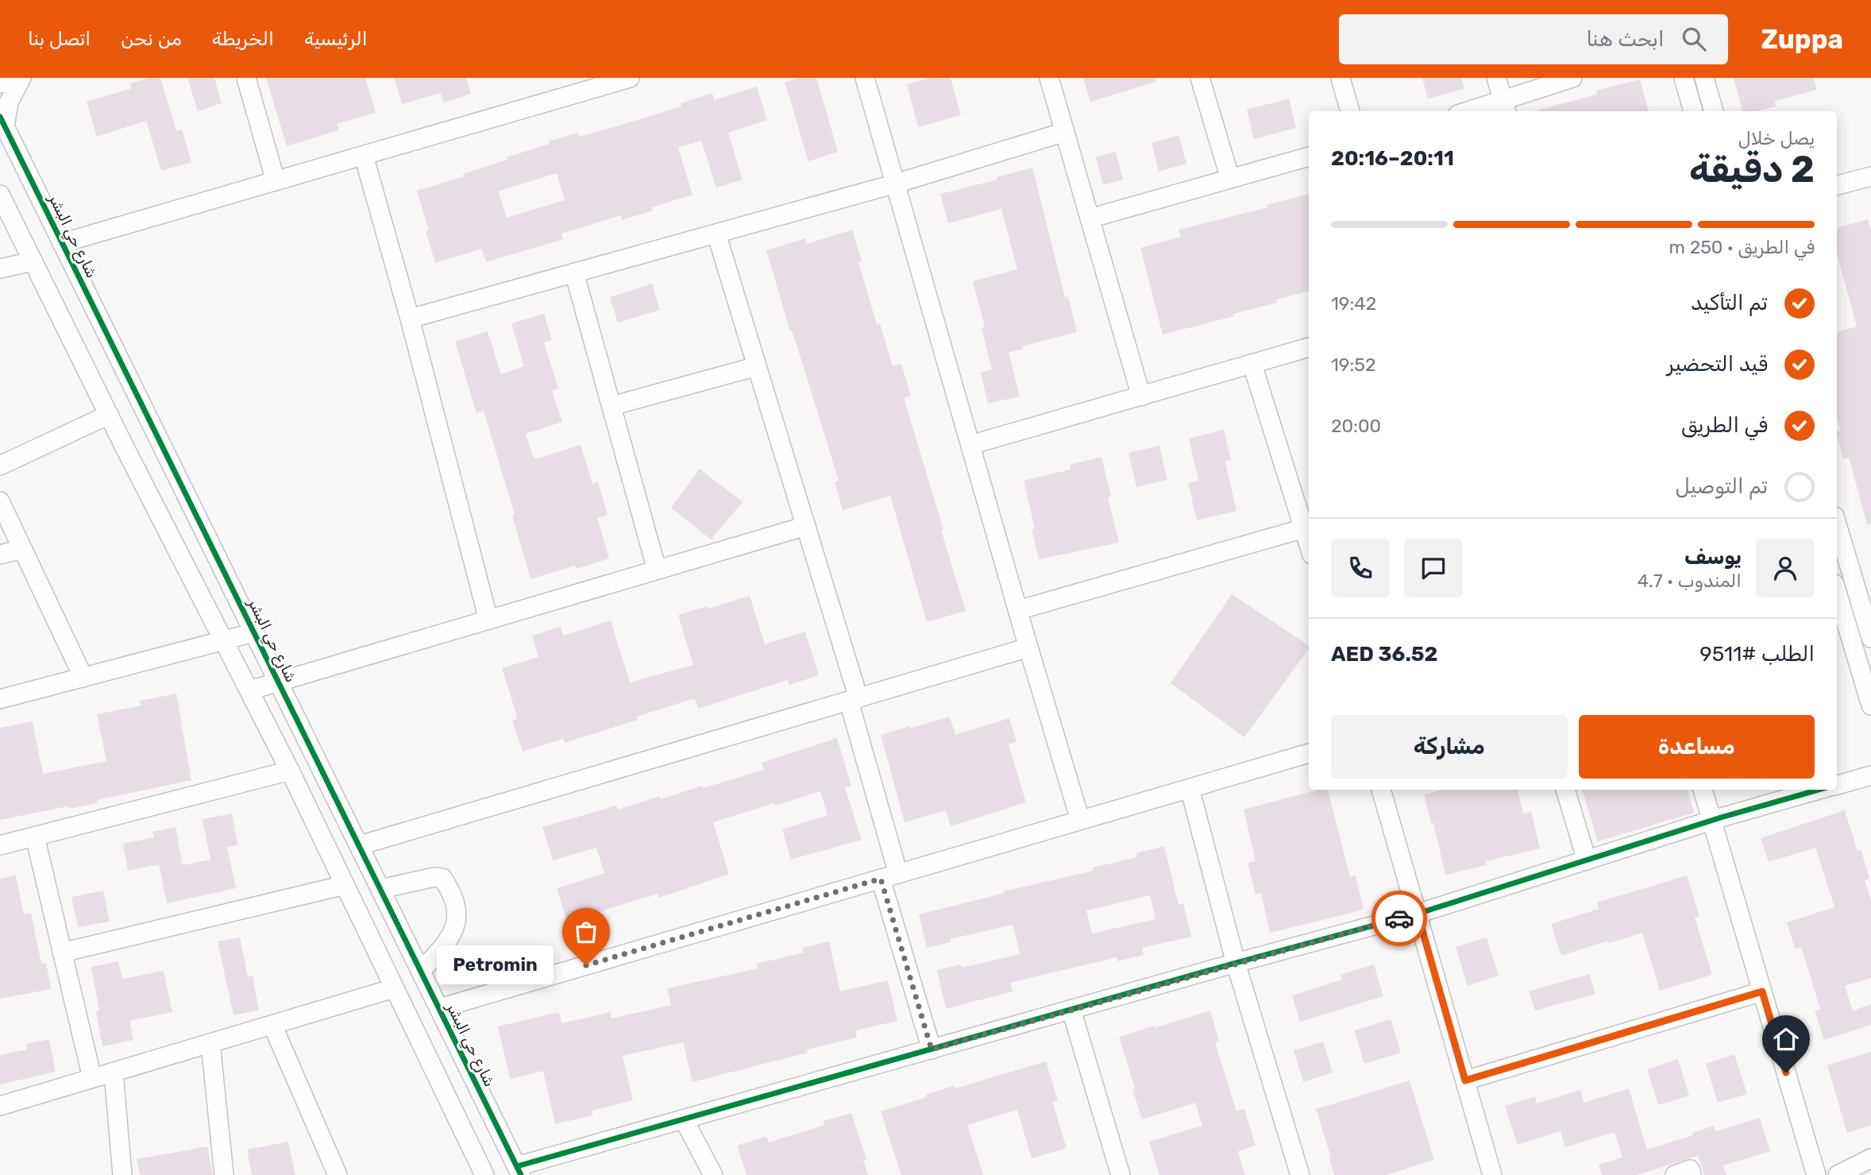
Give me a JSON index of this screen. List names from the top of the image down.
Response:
{
  "streets": {
    "street": ["شارع حي البشر"]
  },
  "places": ["Petromin"],
  "page": {
    "header": "Zuppa",
    "search": "ابحث هنا",
    "nav": [
      "الرئيسية",
      "الخريطة",
      "من نحن",
      "اتصل بنا"
    ],
    "heading": ["2 دقيقة", "يصل خلال", "20:11–20:16"],
    "panel": [
      "يوسف",
      "المندوب · 4.7",
      "الطلب #9511",
      "AED 36.52"
    ],
    "bar": "في الطريق · 250 m",
    "list": [
      ["تم التأكيد", "19:42"],
      ["قيد التحضير", "19:52"],
      ["في الطريق", "20:00"],
      "تم التوصيل"
    ],
    "buttons": ["مساعدة", "مشاركة"],
    "bubble": "Petromin"
  }
}
